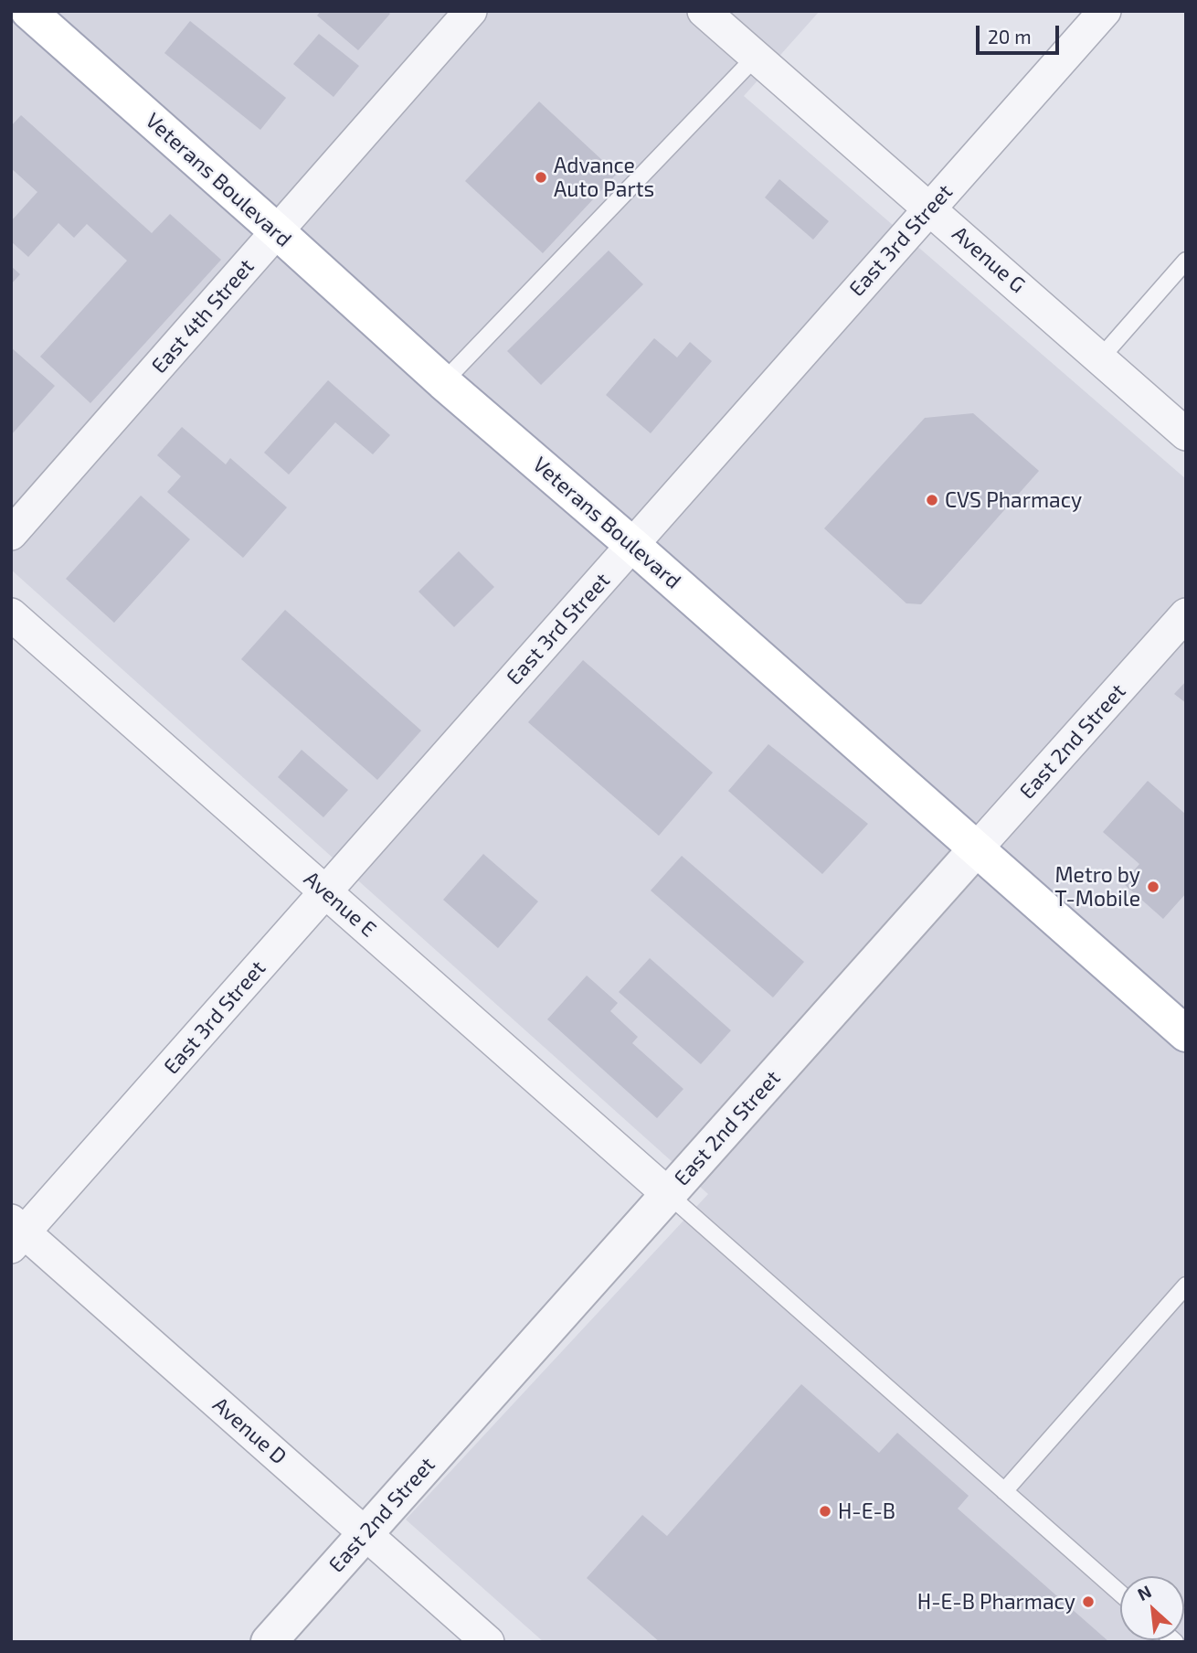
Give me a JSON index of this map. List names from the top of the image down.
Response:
{
  "streets": {
    "main road": ["Veterans Boulevard"],
    "street": [
      "East 3rd Street",
      "Avenue G",
      "East 4th Street",
      "East 2nd Street",
      "Avenue E",
      "Avenue D"
    ]
  },
  "crossings": [
    ["Veterans Boulevard", "East 3rd Street"],
    ["Veterans Boulevard", "East 4th Street"],
    ["Veterans Boulevard", "East 2nd Street"],
    ["East 3rd Street", "Avenue G"],
    ["East 3rd Street", "Avenue E"],
    ["East 3rd Street", "Avenue D"],
    ["East 2nd Street", "Avenue E"],
    ["East 2nd Street", "Avenue D"]
  ],
  "places": [
    "Advance Auto Parts",
    "CVS Pharmacy",
    "Metro by T-Mobile",
    "H-E-B",
    "H-E-B Pharmacy"
  ],
  "scale_bar": "20 m",
  "north": "top left"
}
